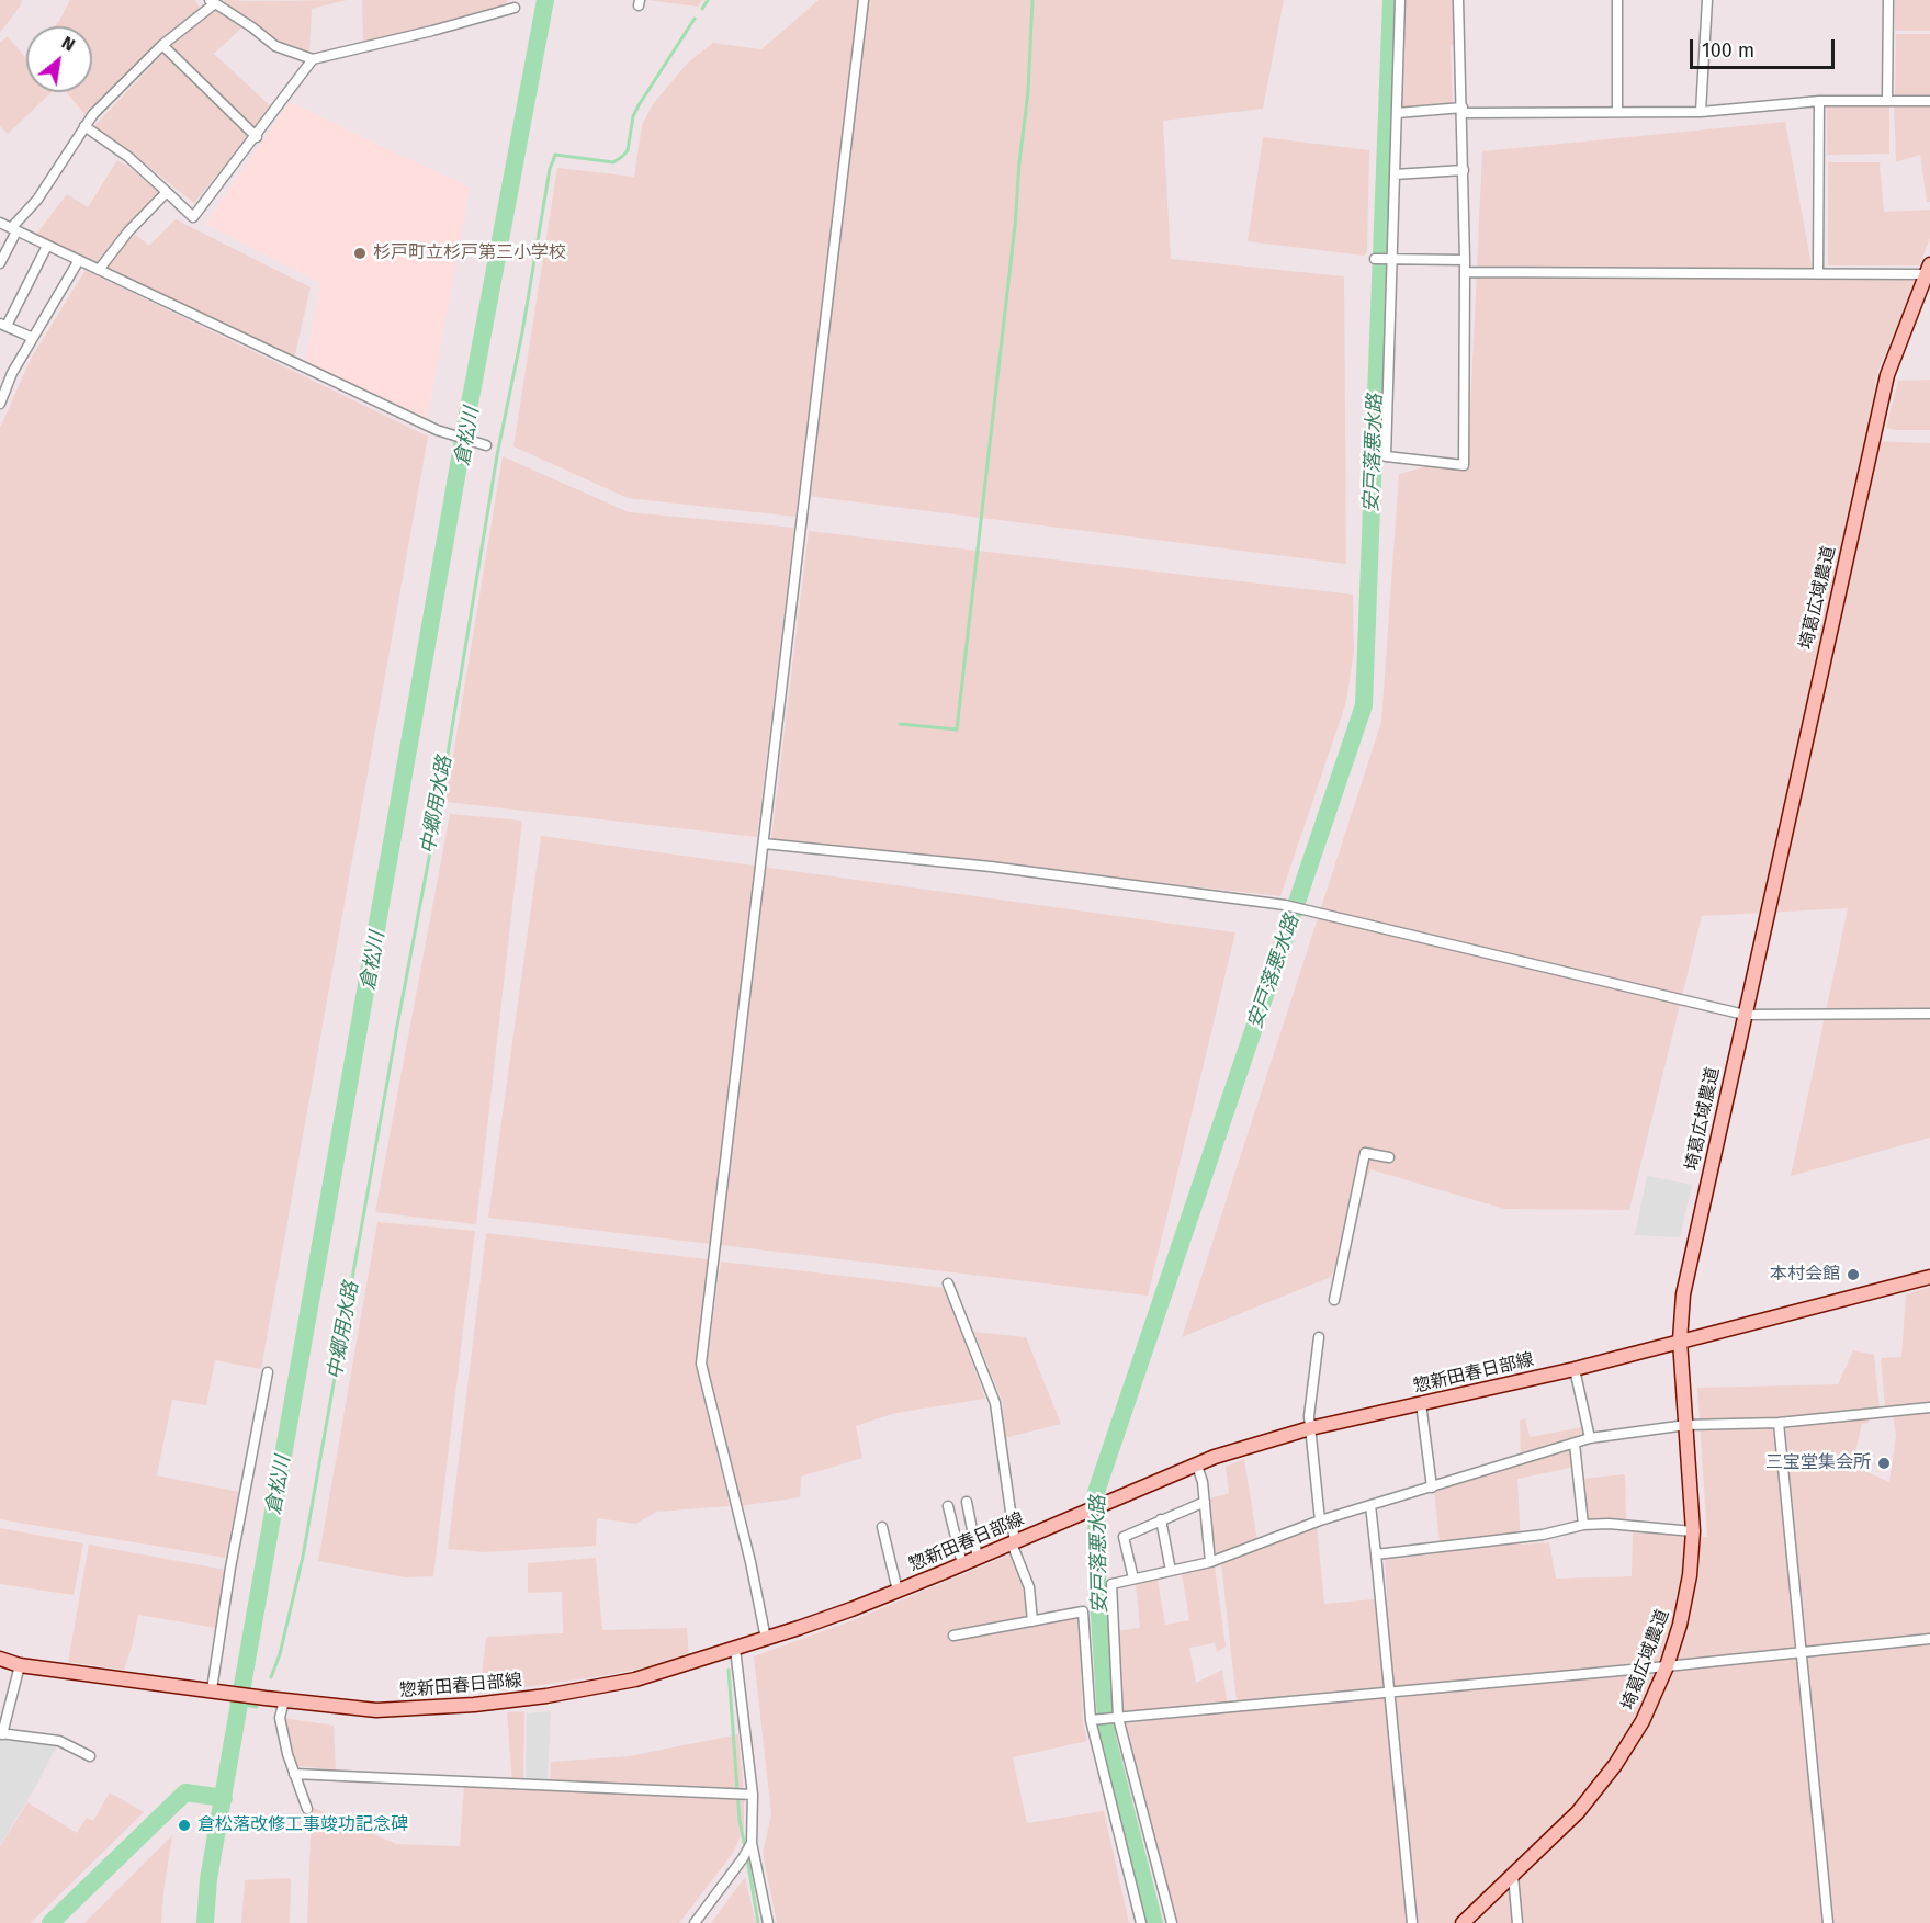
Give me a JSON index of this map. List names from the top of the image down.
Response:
{
  "streets": {
    "main road": ["埼葛広域農道", "惣新田春日部線"]
  },
  "crossings": [
    ["埼葛広域農道", "惣新田春日部線"]
  ],
  "water": ["倉松川", "安戸落悪水路", "中郷用水路"],
  "places": [
    "杉戸町立杉戸第三小学校",
    "本村会館",
    "三宝堂集会所",
    "倉松落改修工事竣功記念碑"
  ],
  "scale_bar": "100 m",
  "north": "top right"
}
